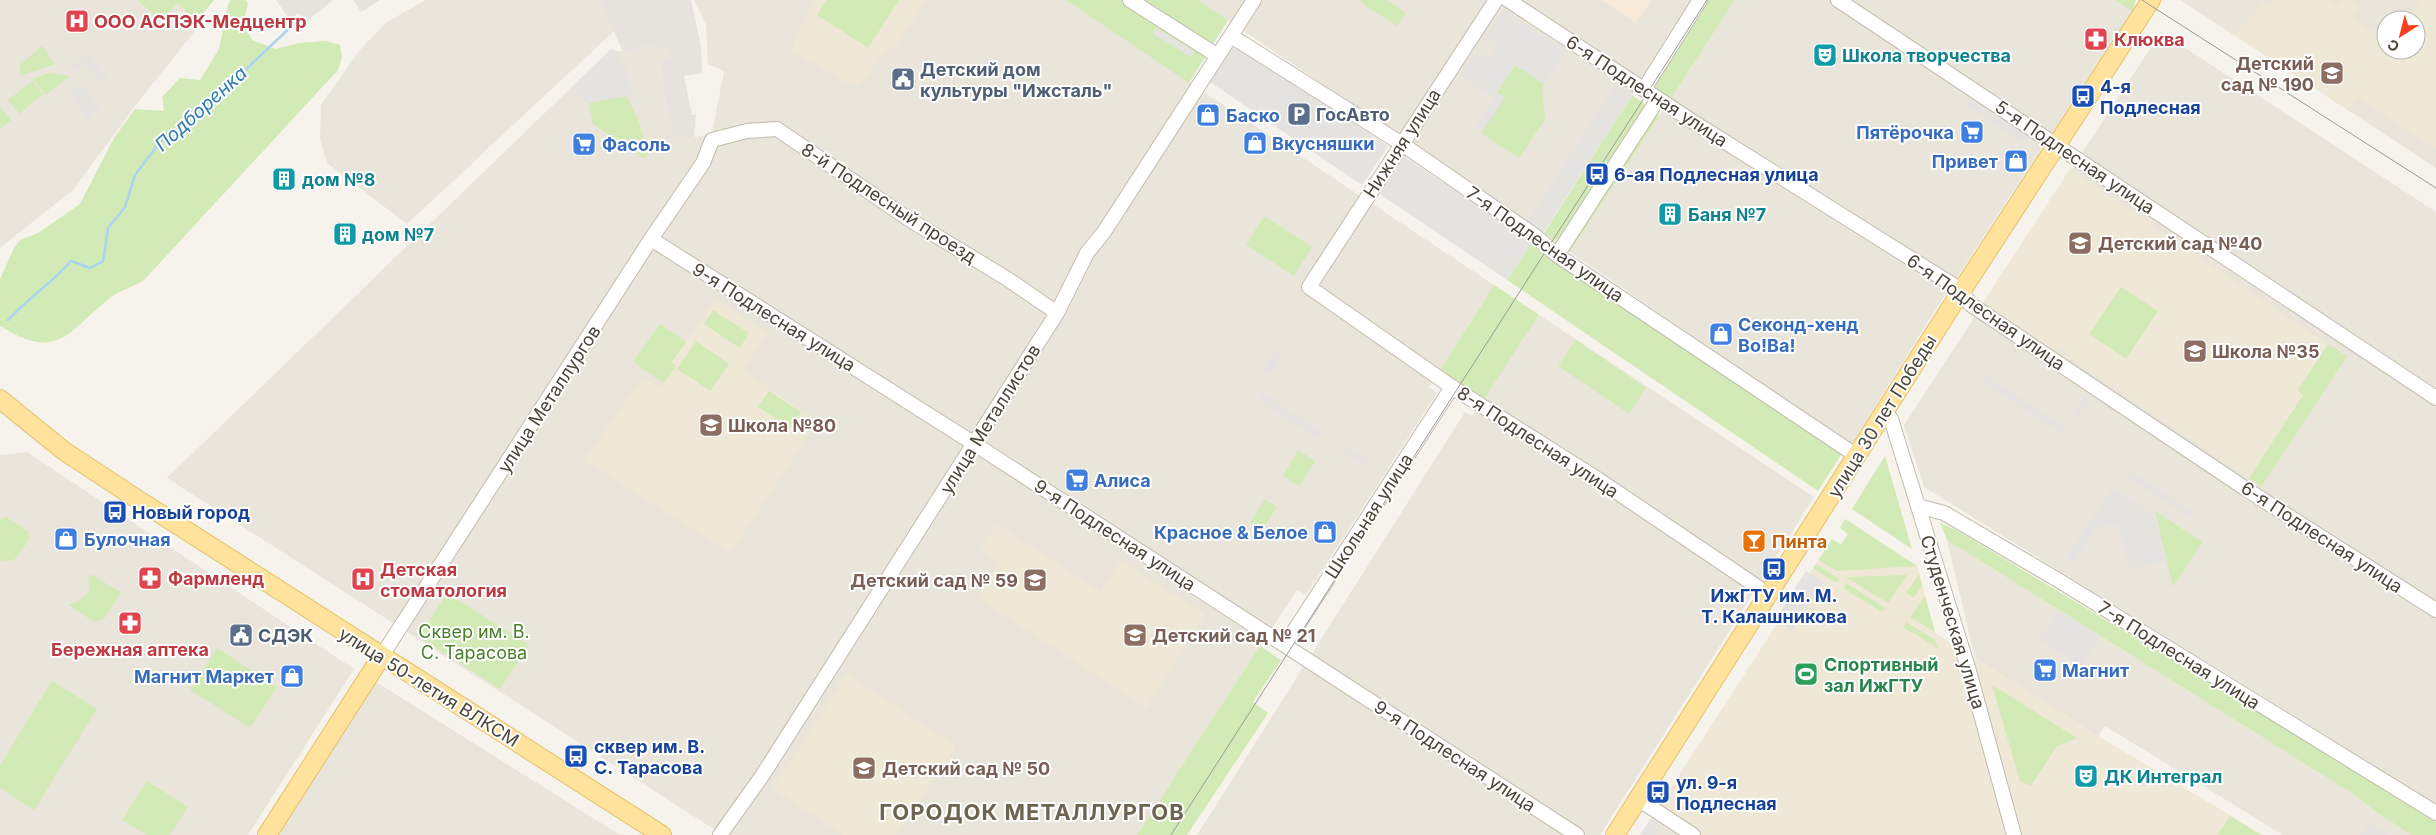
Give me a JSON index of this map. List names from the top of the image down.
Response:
{
  "streets": {
    "main road": ["улица 30 лет Победы", "улица 50-летия ВЛКСМ"],
    "street": [
      "6-я Подлесная улица",
      "Нижняя улица",
      "5-я Подлесная улица",
      "8-й Подлесный проезд",
      "7-я Подлесная улица",
      "9-я Подлесная улица",
      "улица Металлургов",
      "улица Металлистов",
      "8-я Подлесная улица",
      "Школьная улица",
      "Студенческая улица"
    ]
  },
  "crossings": [
    ["6-я Подлесная улица", "улица 30 лет Победы"],
    ["Нижняя улица", "7-я Подлесная улица"],
    ["Нижняя улица", "8-я Подлесная улица"],
    ["5-я Подлесная улица", "улица 30 лет Победы"],
    ["8-й Подлесный проезд", "улица Металлургов"],
    ["8-й Подлесный проезд", "улица Металлистов"],
    ["7-я Подлесная улица", "улица 30 лет Победы"],
    ["7-я Подлесная улица", "улица Металлистов"],
    ["7-я Подлесная улица", "Студенческая улица"],
    ["9-я Подлесная улица", "улица Металлургов"],
    ["9-я Подлесная улица", "улица Металлистов"],
    ["9-я Подлесная улица", "Школьная улица"],
    ["улица Металлургов", "улица 50-летия ВЛКСМ"],
    ["улица 30 лет Победы", "8-я Подлесная улица"],
    ["улица 30 лет Победы", "Студенческая улица"],
    ["8-я Подлесная улица", "Школьная улица"]
  ],
  "districts": ["ГОРОДОК МЕТАЛЛУРГОВ"],
  "water": ["Подборенка"],
  "parks": ["Сквер им. В. С. Тарасова"],
  "places": {
    "hospital": ["ООО АСПЭК-Медцентр", "Детская стоматология"],
    "pharmacy": ["Клюква", "Фармленд", "Бережная аптека"],
    "theatre": ["Школа творчества", "ДК Интеграл"],
    "school or university": [
      "Детский сад № 190",
      "Детский сад №40",
      "Школа №35",
      "Школа №80",
      "Детский сад № 59",
      "Детский сад № 21",
      "Детский сад № 50"
    ],
    "public building": ["Детский дом культуры \"Ижсталь\"", "СДЭК"],
    "bus stop": [
      "4-я Подлесная",
      "6-ая Подлесная улица",
      "Новый город",
      "ИжГТУ им. М. Т. Калашникова",
      "сквер им. В. С. Тарасова",
      "ул. 9-я Подлесная"
    ],
    "parking": ["ГосАвто"],
    "shop": [
      "Баско",
      "Вкусняшки",
      "Привет",
      "Секонд-хенд Во!Ва!",
      "Красное & Белое",
      "Булочная",
      "Магнит Маркет"
    ],
    "supermarket": [
      "Пятёрочка",
      "Фасоль",
      "Алиса",
      "Магнит"
    ],
    "building": ["дом №8", "Баня №7", "дом №7"],
    "bar": ["Пинта"],
    "sports": ["Спортивный зал ИжГТУ"]
  },
  "north": "bottom left"
}
